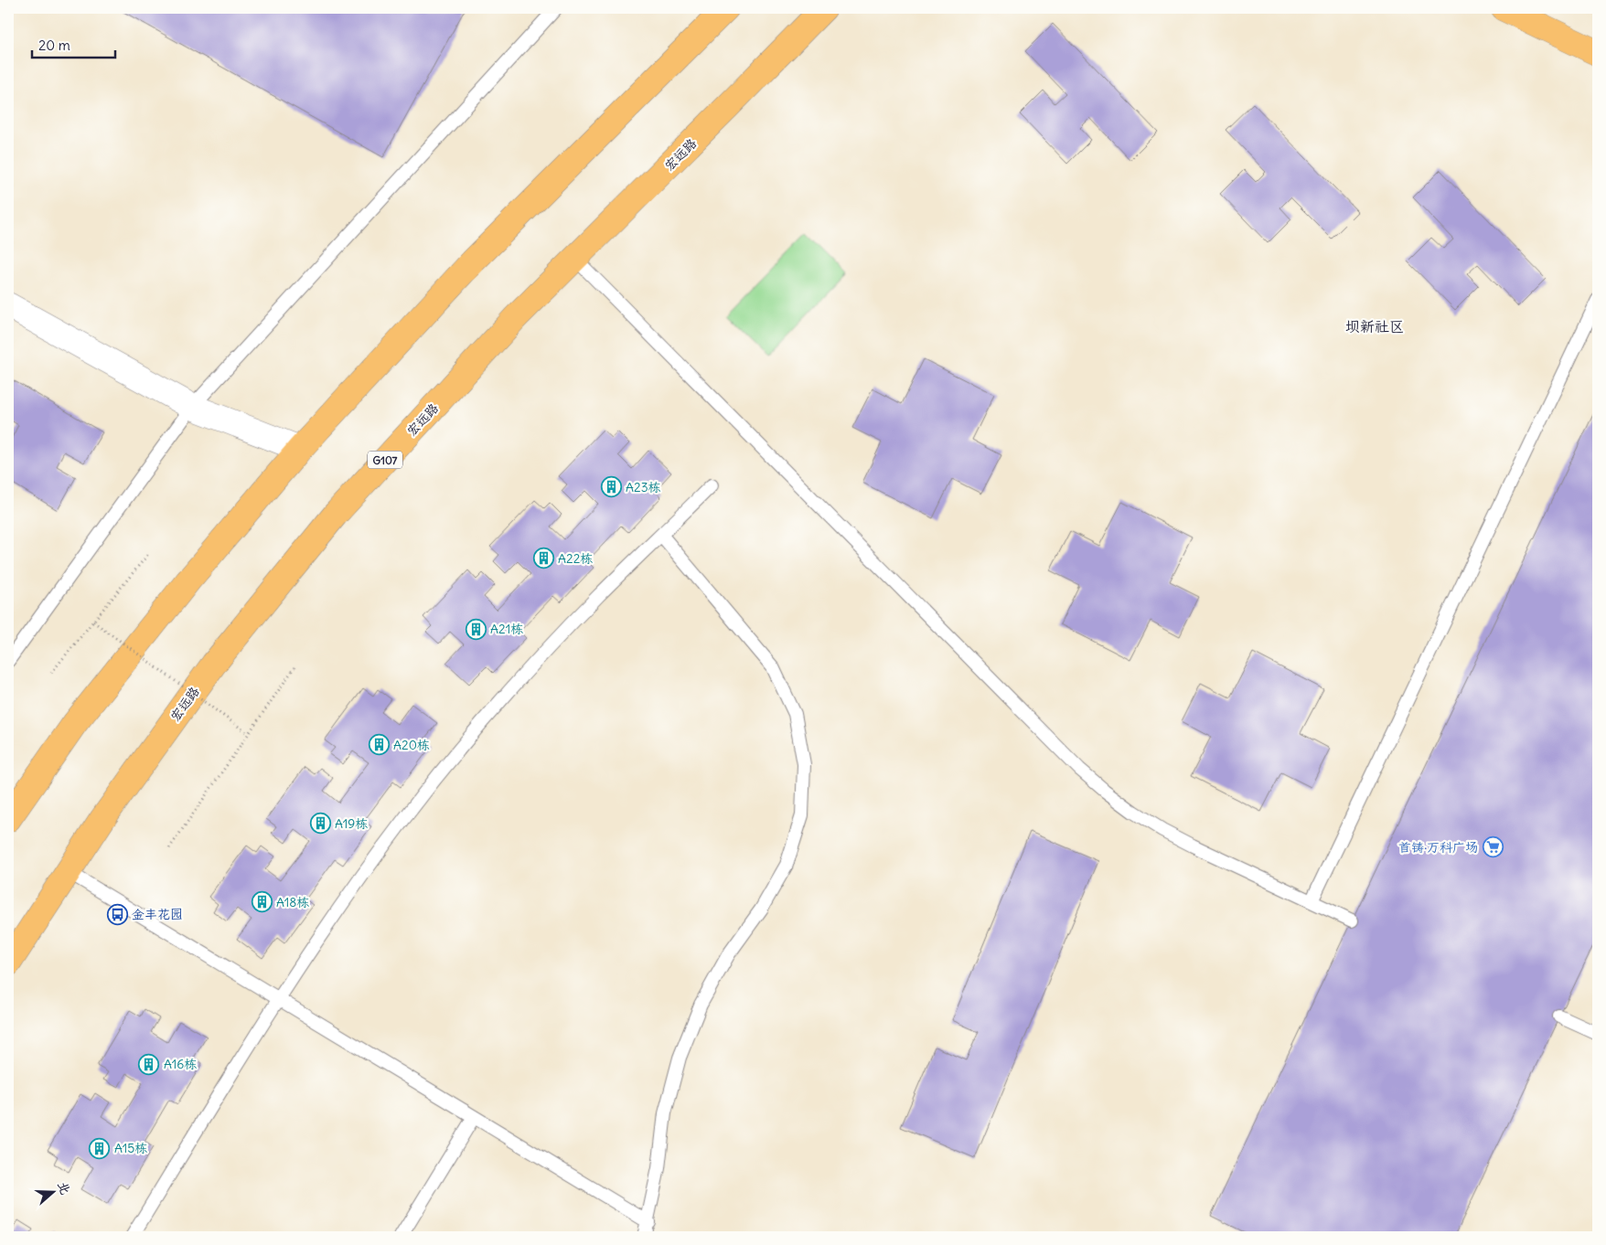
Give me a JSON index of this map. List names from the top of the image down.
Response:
{
  "streets": {
    "main road": ["宏远路", "G107"]
  },
  "districts": ["坝新社区"],
  "places": {
    "building": [
      "A23栋",
      "A22栋",
      "A21栋",
      "A20栋",
      "A19栋",
      "A18栋",
      "A16栋",
      "A15栋"
    ],
    "supermarket": ["首铸·万科广场"],
    "bus stop": ["金丰花园"]
  },
  "scale_bar": "20 m",
  "north": "right"
}
